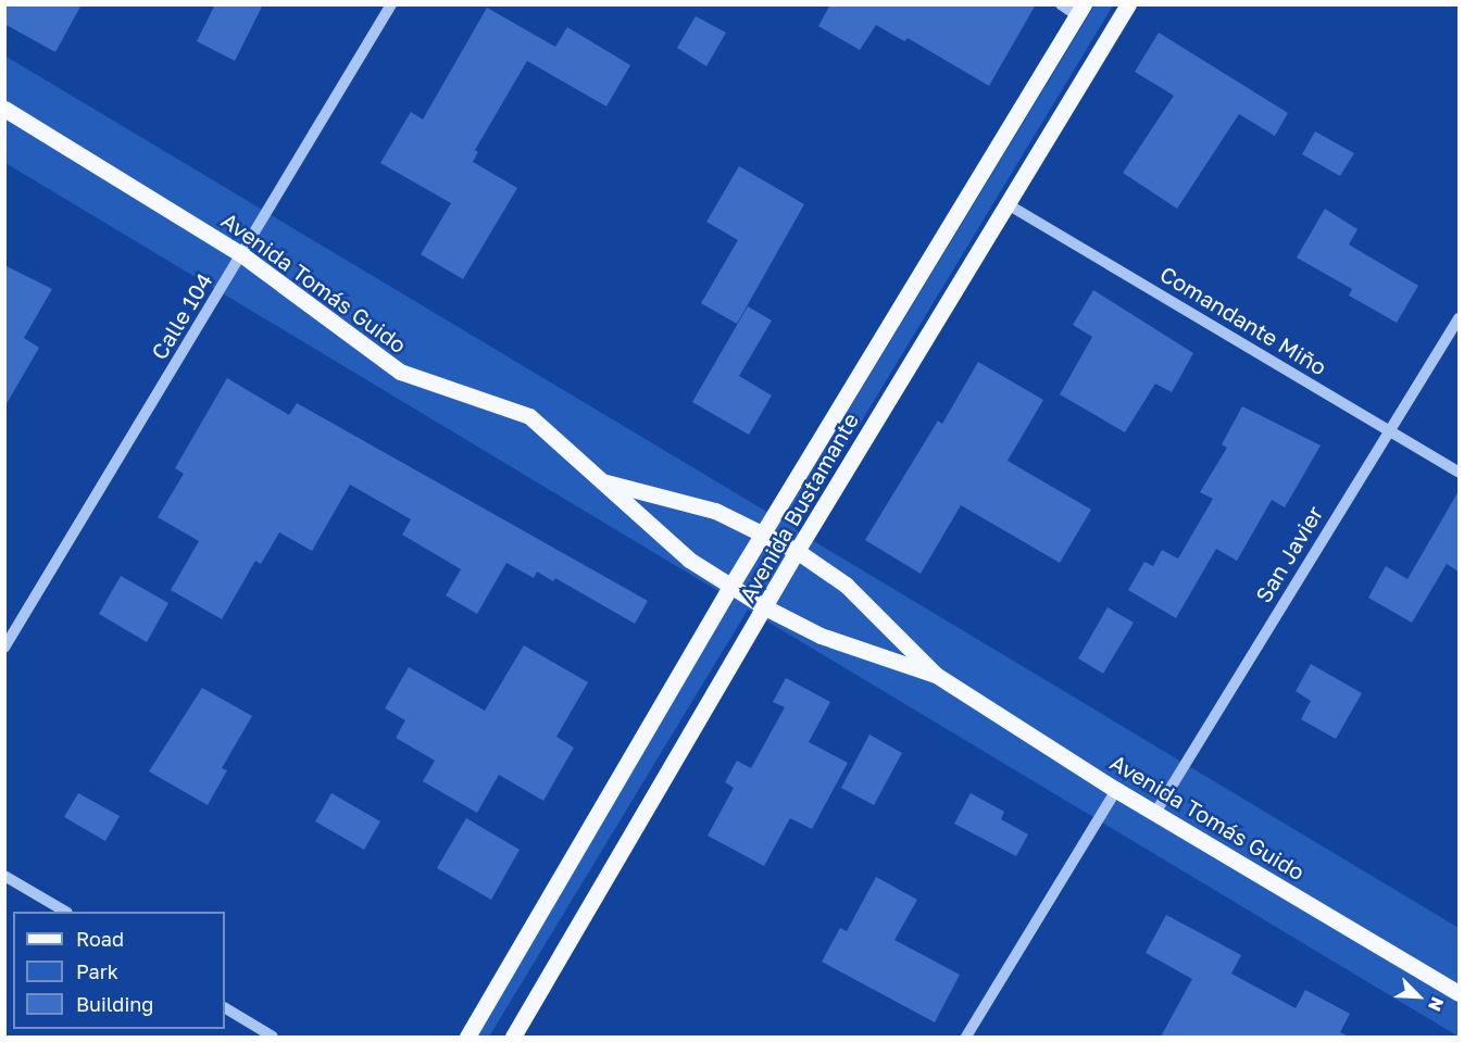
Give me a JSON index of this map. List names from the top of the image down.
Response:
{
  "streets": {
    "main road": ["Avenida Tomás Guido", "Avenida Bustamante"],
    "street": ["Calle 104", "Comandante Miño", "San Javier"]
  },
  "crossings": [
    ["Avenida Tomás Guido", "Calle 104"],
    ["Avenida Tomás Guido", "Avenida Bustamante"],
    ["Avenida Tomás Guido", "San Javier"],
    ["Comandante Miño", "Avenida Bustamante"],
    ["Comandante Miño", "San Javier"]
  ],
  "legend": ["Road", "Park", "Building"],
  "north": "bottom right"
}
